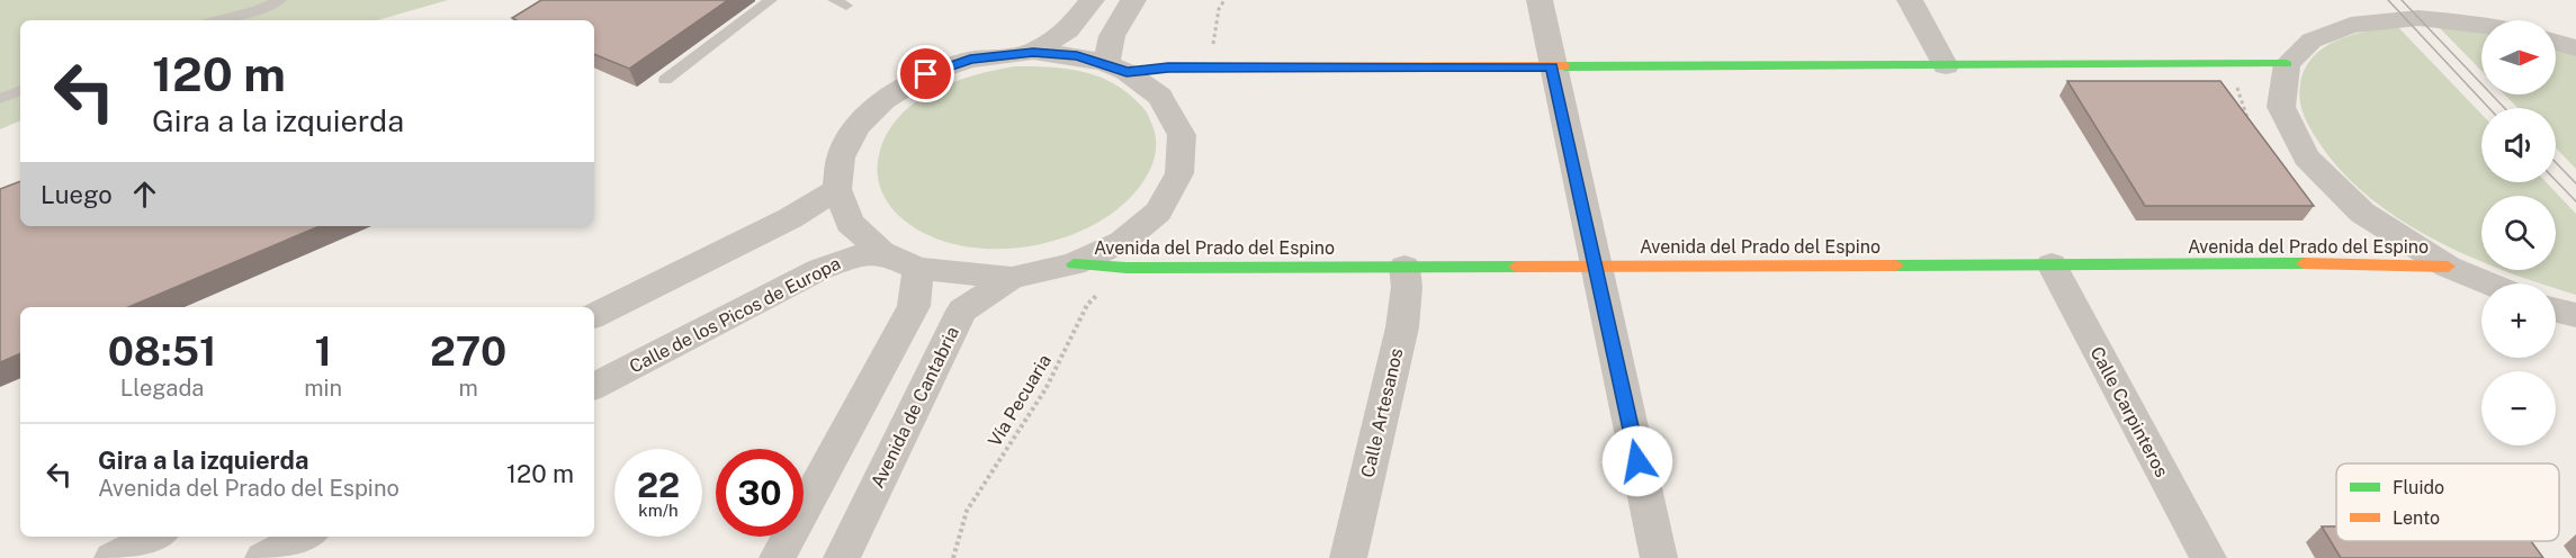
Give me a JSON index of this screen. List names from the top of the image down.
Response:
{
  "streets": {
    "street": [
      "Avenida del Prado del Espino",
      "Calle de los Picos de Europa",
      "Avenida de Cantabria",
      "Calle Carpinteros",
      "Calle Artesanos"
    ],
    "path": ["Vía Pecuaria"]
  },
  "crossings": [
    ["Avenida del Prado del Espino", "Vía Pecuaria"],
    ["Avenida del Prado del Espino", "Calle Carpinteros"],
    ["Avenida del Prado del Espino", "Calle Artesanos"]
  ],
  "legend": ["Fluido", "Lento"],
  "north": "right",
  "page": {
    "map_buttons": ["+", "−"],
    "turn": ["120 m", "Gira a la izquierda"],
    "then": "Luego",
    "eta": [
      "08:51",
      "Llegada",
      "1",
      "min",
      "270",
      "m"
    ],
    "list": [
      {
        "name": "Gira a la izquierda",
        "note": "Avenida del Prado del Espino",
        "value": "120 m"
      }
    ],
    "speed": "22 km/h",
    "limit": "30"
  }
}
